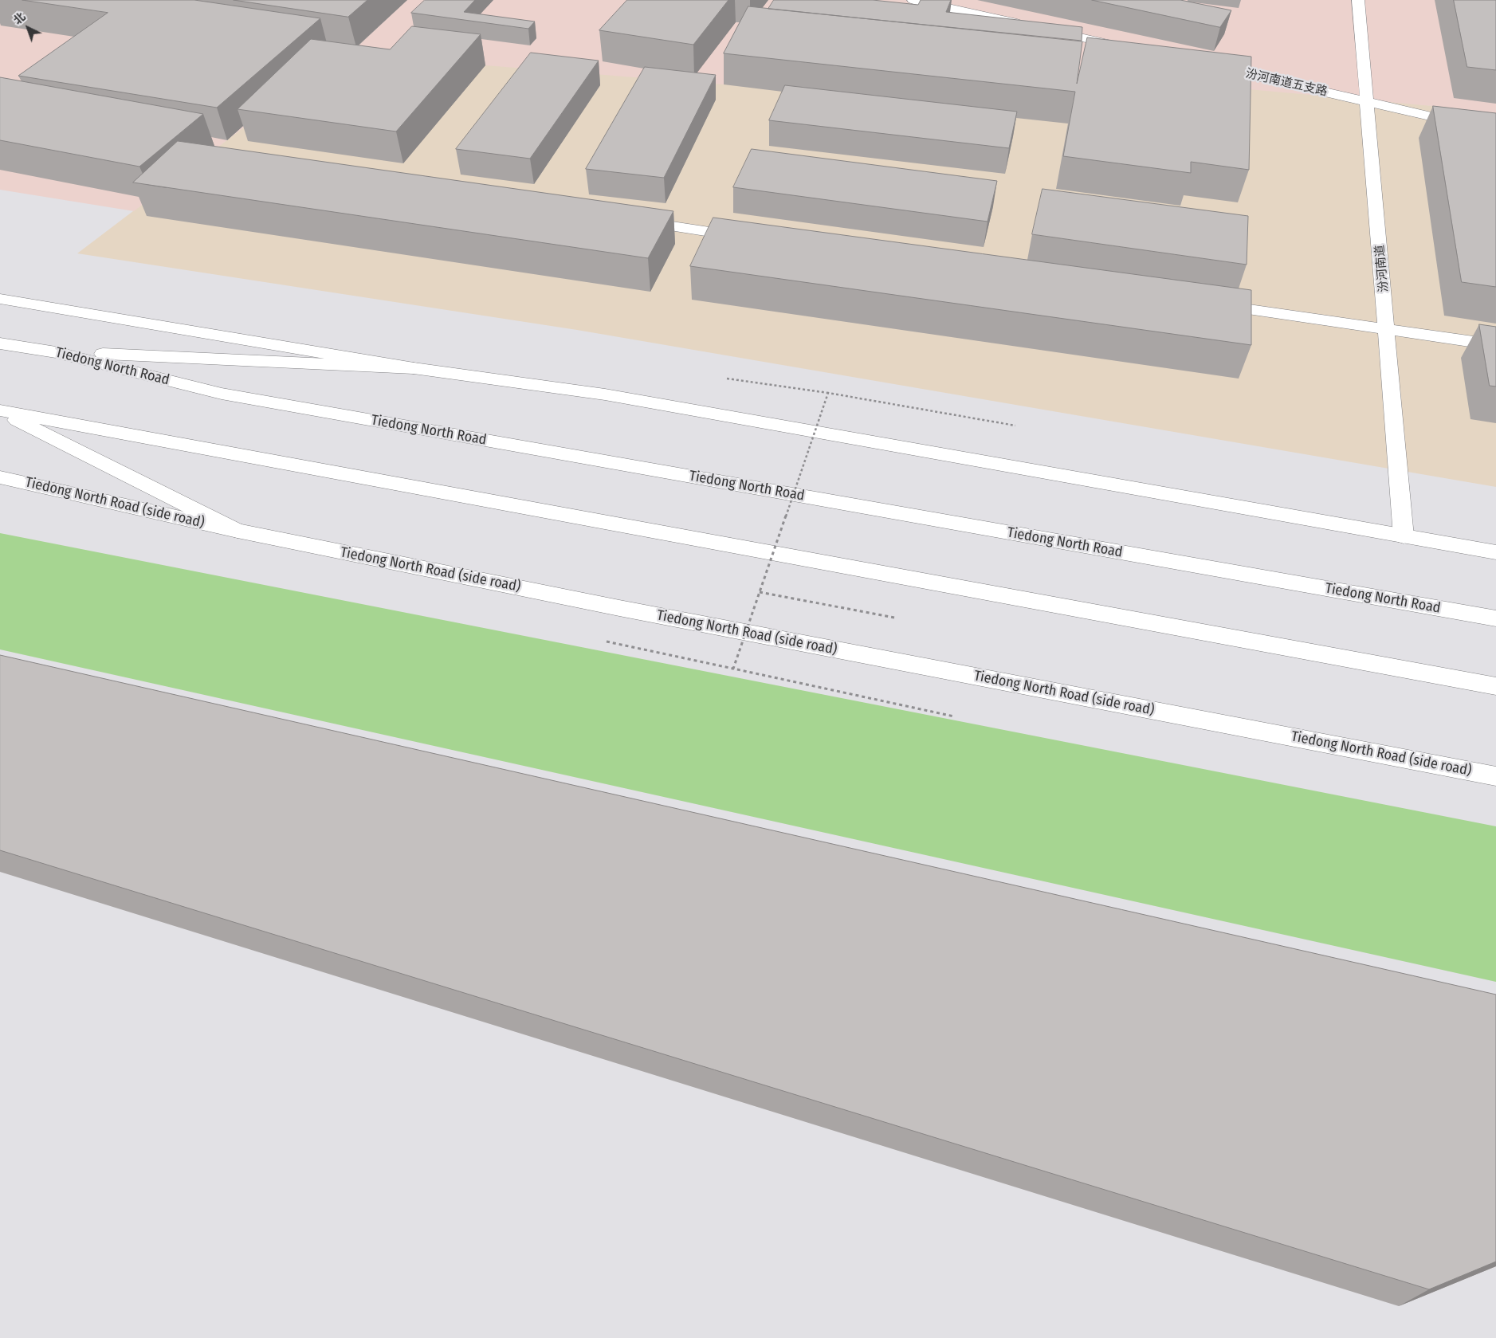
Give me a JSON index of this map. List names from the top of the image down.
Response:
{
  "streets": {
    "main road": [
      "汾河南道五支路",
      "汾河南道",
      "Tiedong North Road",
      "Tiedong North Road (side road)"
    ]
  },
  "crossings": [
    ["汾河南道五支路", "汾河南道"]
  ],
  "north": "top left"
}
